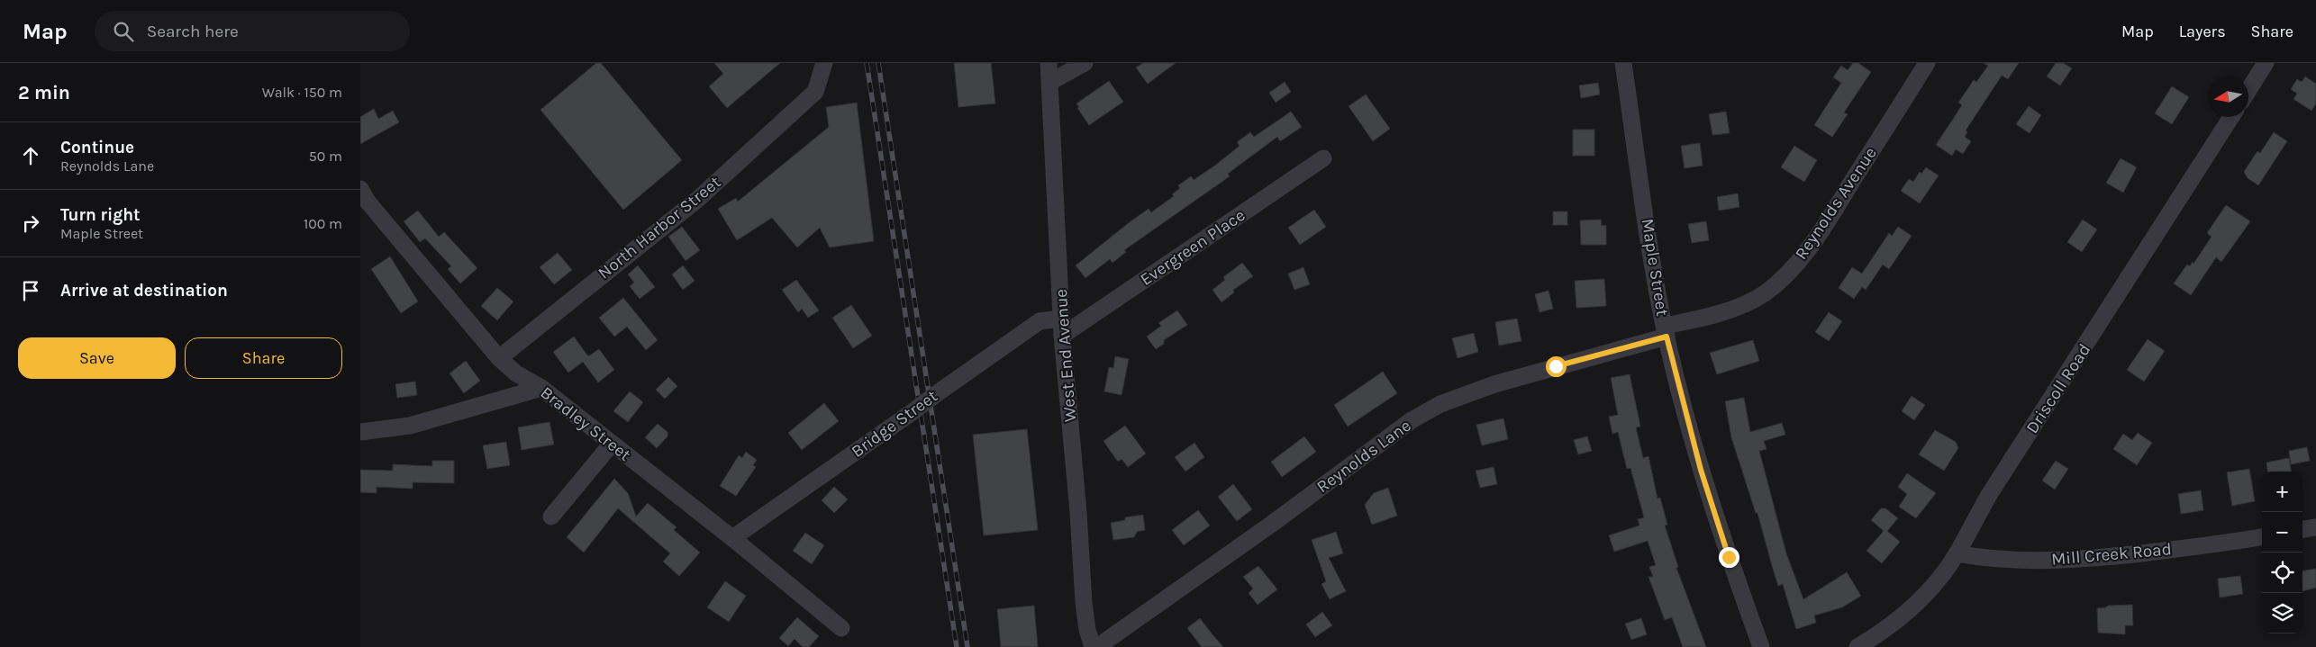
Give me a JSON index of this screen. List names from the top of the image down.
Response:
{
  "streets": {
    "street": [
      "Reynolds Avenue",
      "North Harbor Street",
      "Evergreen Place",
      "Maple Street",
      "West End Avenue",
      "Driscoll Road",
      "Bradley Street",
      "Bridge Street",
      "Reynolds Lane",
      "Mill Creek Road"
    ]
  },
  "crossings": [
    ["Reynolds Avenue", "Maple Street"],
    ["Reynolds Avenue", "Reynolds Lane"],
    ["North Harbor Street", "Bradley Street"],
    ["Evergreen Place", "West End Avenue"],
    ["Maple Street", "Reynolds Lane"],
    ["West End Avenue", "Bridge Street"],
    ["Driscoll Road", "Mill Creek Road"],
    ["Bradley Street", "Bridge Street"]
  ],
  "north": "left",
  "page": {
    "header": "Map",
    "search": "Search here",
    "nav": ["Map", "Layers", "Share"],
    "heading": ["2 min", "Walk · 150 m"],
    "list": [
      ["Continue", "Reynolds Lane", "50 m"],
      ["Turn right", "Maple Street", "100 m"],
      "Arrive at destination"
    ],
    "buttons": ["Save", "Share"],
    "map_buttons": ["+", "−"]
  }
}
